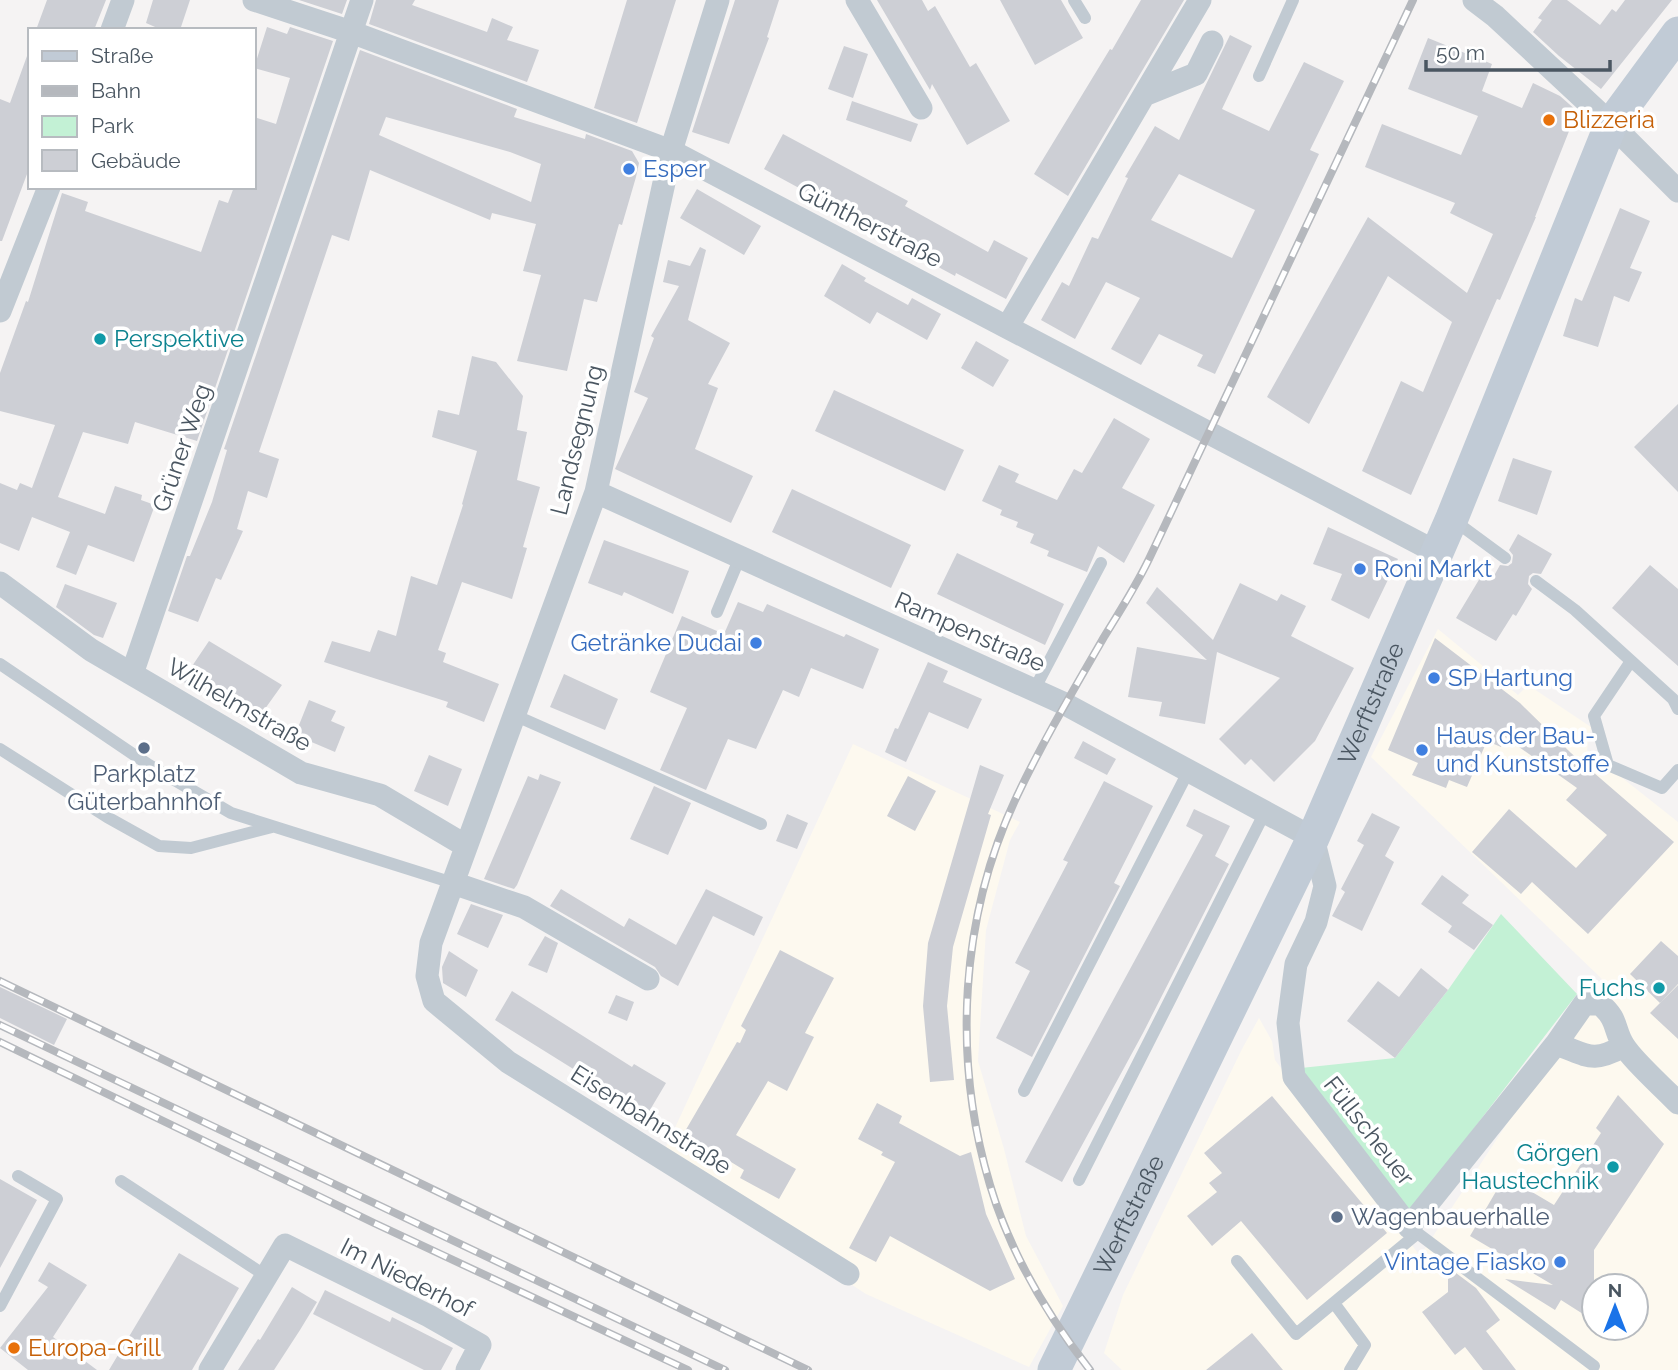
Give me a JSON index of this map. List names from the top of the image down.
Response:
{
  "streets": {
    "street": [
      "Güntherstraße",
      "Landsegnung",
      "Grüner Weg",
      "Rampenstraße",
      "Werftstraße",
      "Wilhelmstraße",
      "Eisenbahnstraße",
      "Füllscheuer",
      "Im Niederhof"
    ]
  },
  "crossings": [
    ["Güntherstraße", "Landsegnung"],
    ["Güntherstraße", "Grüner Weg"],
    ["Güntherstraße", "Werftstraße"],
    ["Landsegnung", "Rampenstraße"],
    ["Landsegnung", "Wilhelmstraße"],
    ["Landsegnung", "Eisenbahnstraße"],
    ["Grüner Weg", "Wilhelmstraße"],
    ["Rampenstraße", "Werftstraße"],
    ["Rampenstraße", "Füllscheuer"],
    ["Werftstraße", "Füllscheuer"]
  ],
  "places": [
    "Blizzeria",
    "Esper",
    "Perspektive",
    "Roni Markt",
    "Getränke Dudai",
    "SP Hartung",
    "Parkplatz Güterbahnhof",
    "Haus der Bau- und Kunststoffe",
    "Fuchs",
    "Görgen Haustechnik",
    "Wagenbauerhalle",
    "Vintage Fiasko",
    "Europa-Grill"
  ],
  "legend": [
    "Straße",
    "Bahn",
    "Park",
    "Gebäude"
  ],
  "scale_bar": "50 m",
  "north": "top"
}
